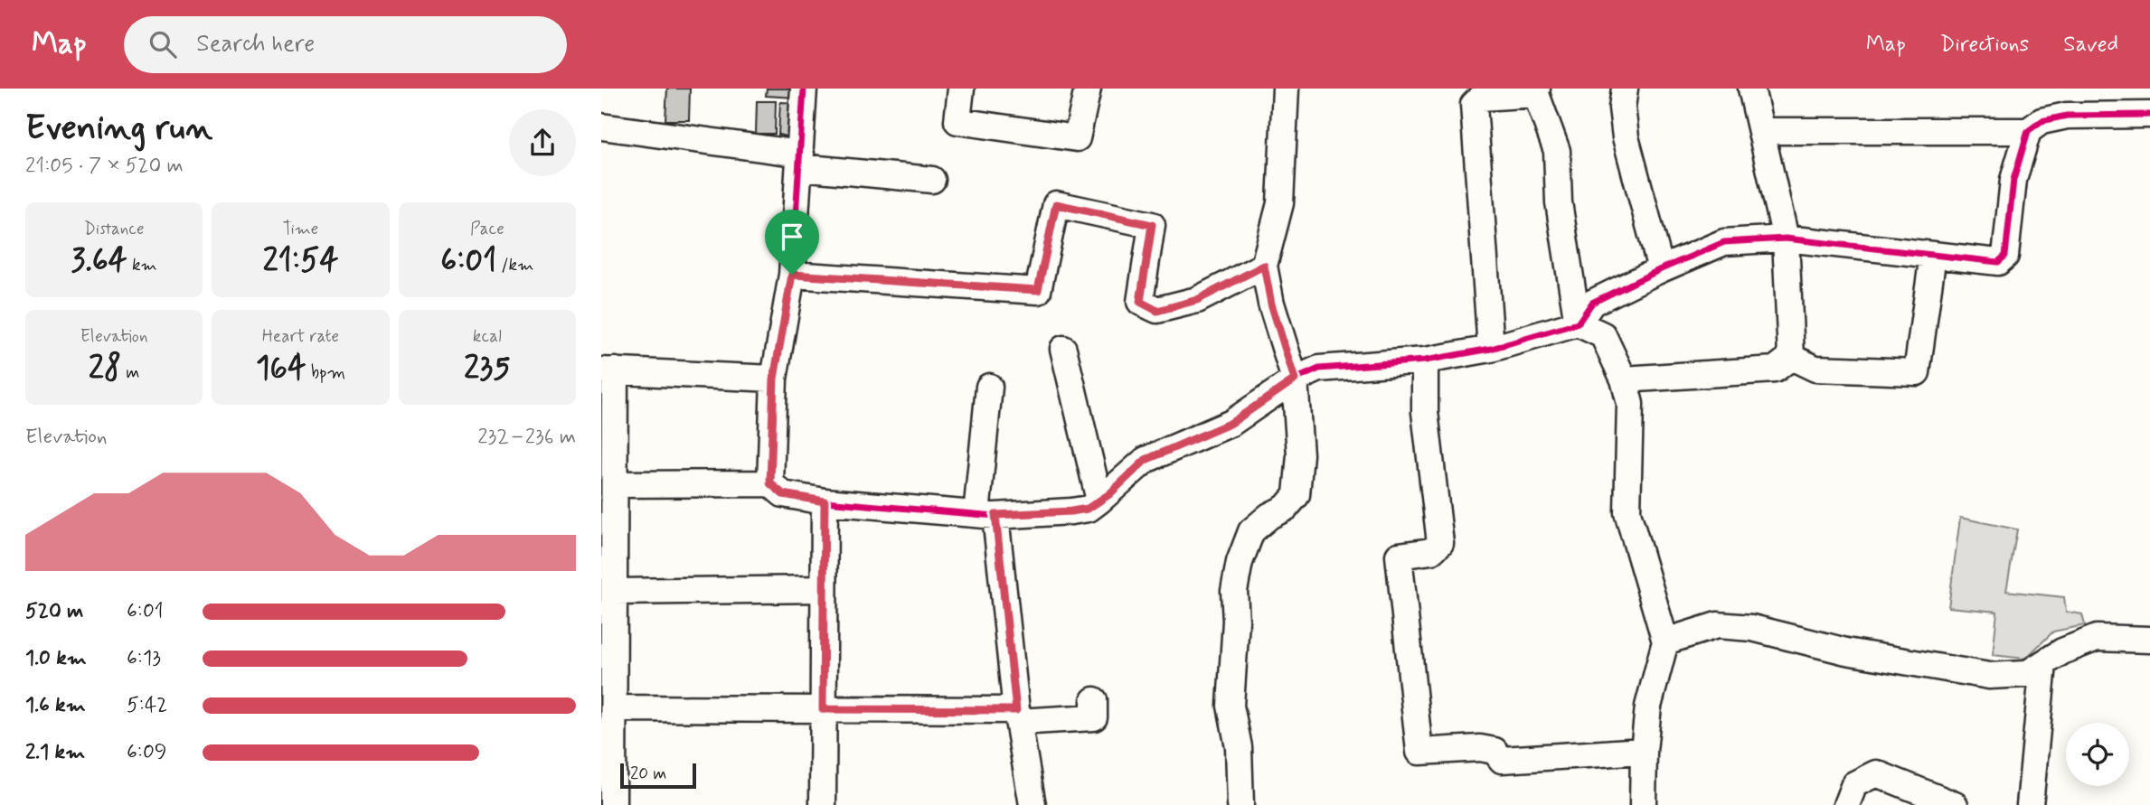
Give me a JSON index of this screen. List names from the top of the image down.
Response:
{
  "scale_bar": "20 m",
  "page": {
    "header": "Map",
    "search": "Search here",
    "nav": ["Map", "Directions", "Saved"],
    "heading": ["Evening run", "21:05 · 7 × 520 m"],
    "stats": [
      ["Distance", "3.64 km"],
      ["Time", "21:54"],
      ["Pace", "6:01 /km"],
      ["Elevation", "28 m"],
      ["Heart rate", "164 bpm"],
      ["kcal", "235"]
    ],
    "chart": ["Elevation", "232–236 m"],
    "list": [
      {
        "name": "520 m",
        "note": "6:01"
      },
      {
        "name": "1.0 km",
        "note": "6:13"
      },
      {
        "name": "1.6 km",
        "note": "5:42"
      },
      {
        "name": "2.1 km",
        "note": "6:09"
      }
    ],
    "scale": "20 m"
  }
}
